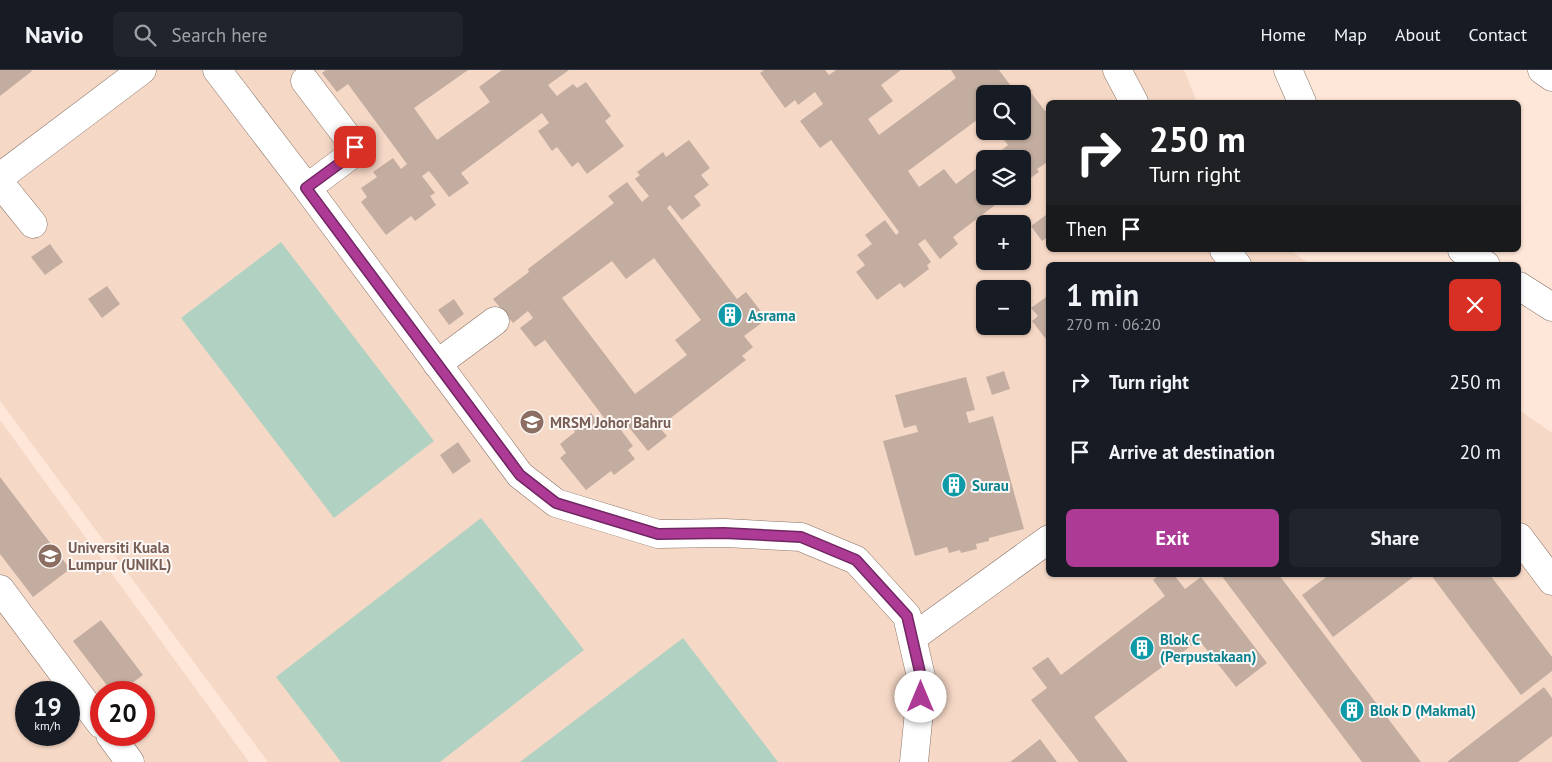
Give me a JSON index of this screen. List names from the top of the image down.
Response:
{
  "places": {
    "building": [
      "Asrama",
      "Surau",
      "Blok C (Perpustakaan)",
      "Blok D (Makmal)"
    ],
    "school or university": ["MRSM Johor Bahru", "Universiti Kuala Lumpur (UNIKL)"]
  },
  "page": {
    "header": "Navio",
    "search": "Search here",
    "nav": [
      "Home",
      "Map",
      "About",
      "Contact"
    ],
    "map_buttons": ["+", "−"],
    "turn": ["250 m", "Turn right"],
    "then": "Then",
    "heading": ["1 min", "270 m · 06:20"],
    "list": [
      {
        "name": "Turn right",
        "value": "250 m"
      },
      {
        "name": "Arrive at destination",
        "value": "20 m"
      }
    ],
    "buttons": ["Exit", "Share"],
    "speed": "19 km/h",
    "limit": "20"
  }
}
